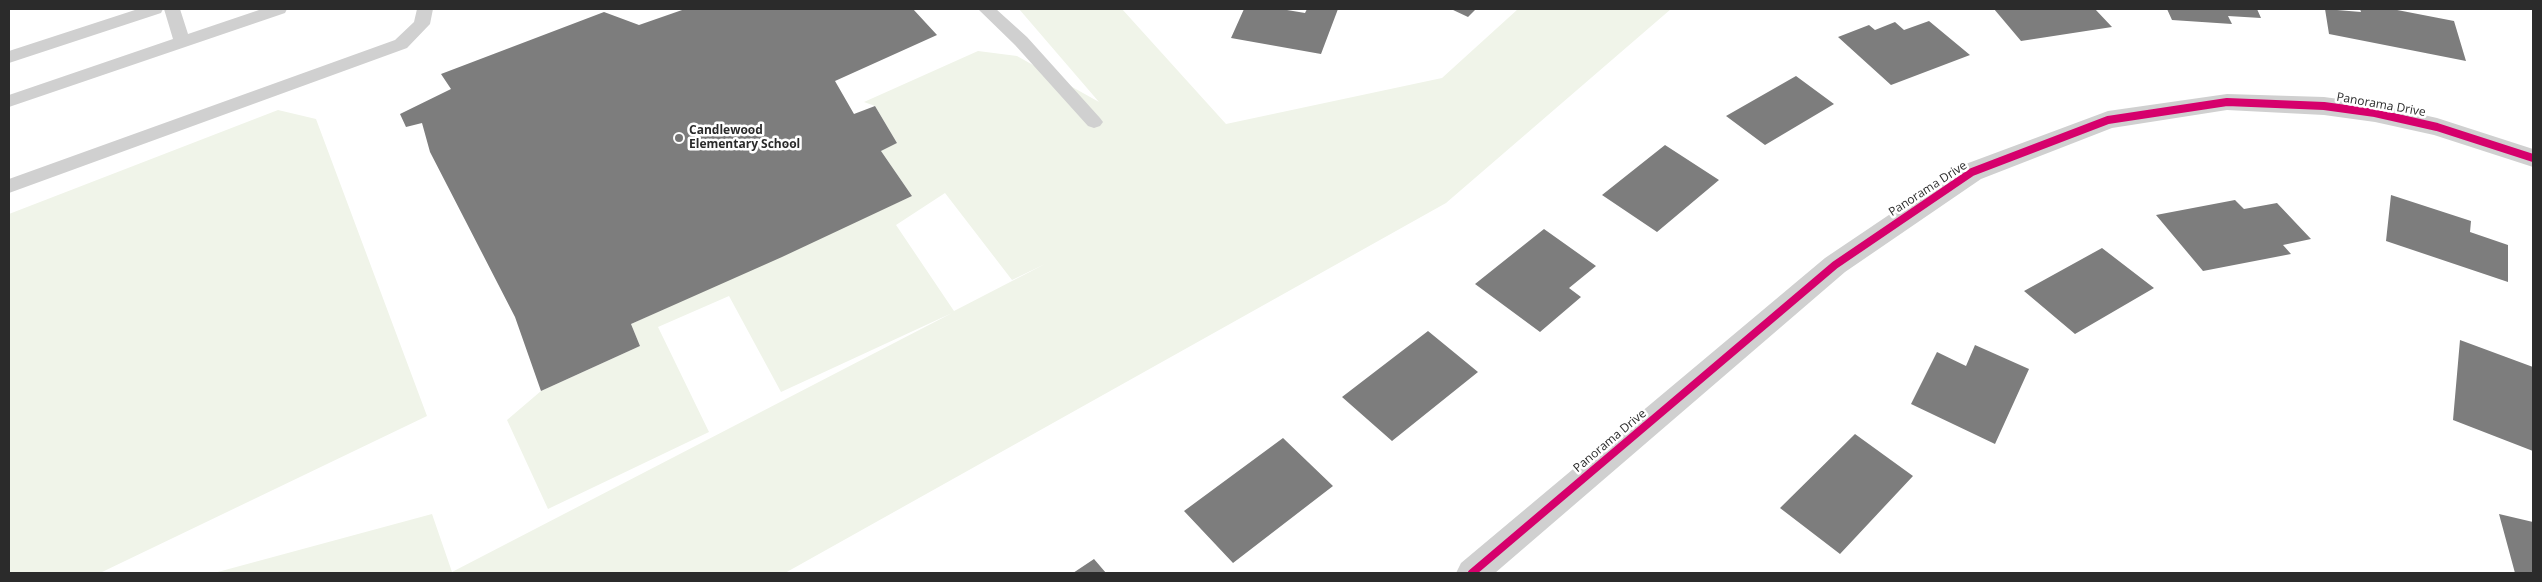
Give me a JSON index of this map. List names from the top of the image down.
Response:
{
  "streets": {
    "street": ["Panorama Drive"]
  },
  "places": ["Candlewood Elementary School"]
}
